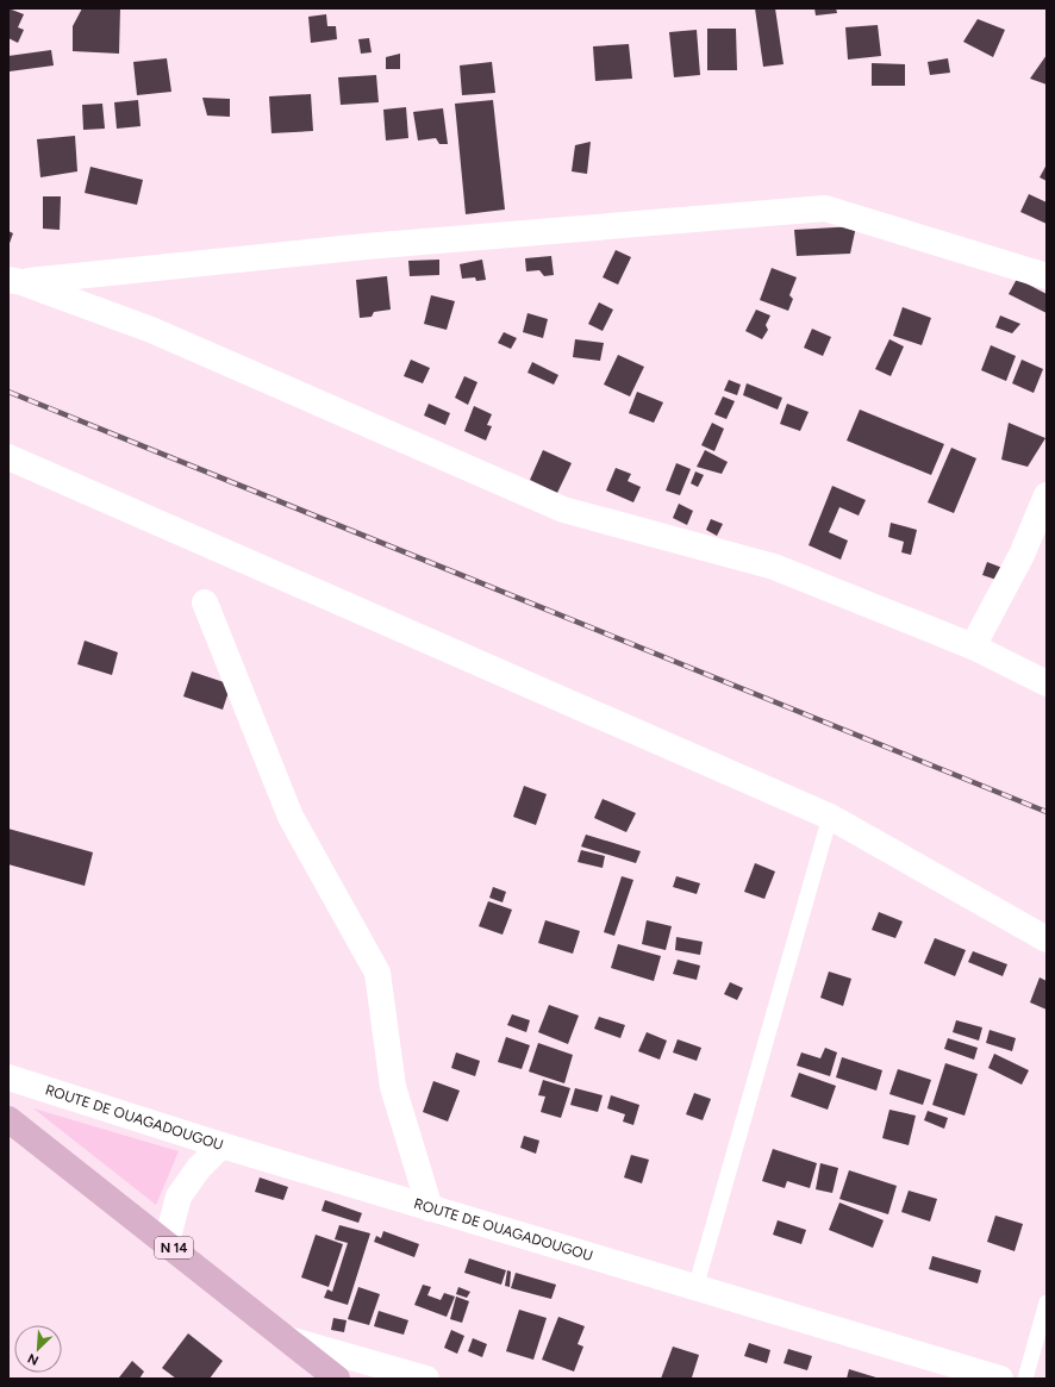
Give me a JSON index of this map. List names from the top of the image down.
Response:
{
  "streets": {
    "main road": ["N 14"],
    "street": ["ROUTE DE OUAGADOUGOU"]
  },
  "north": "bottom left"
}
